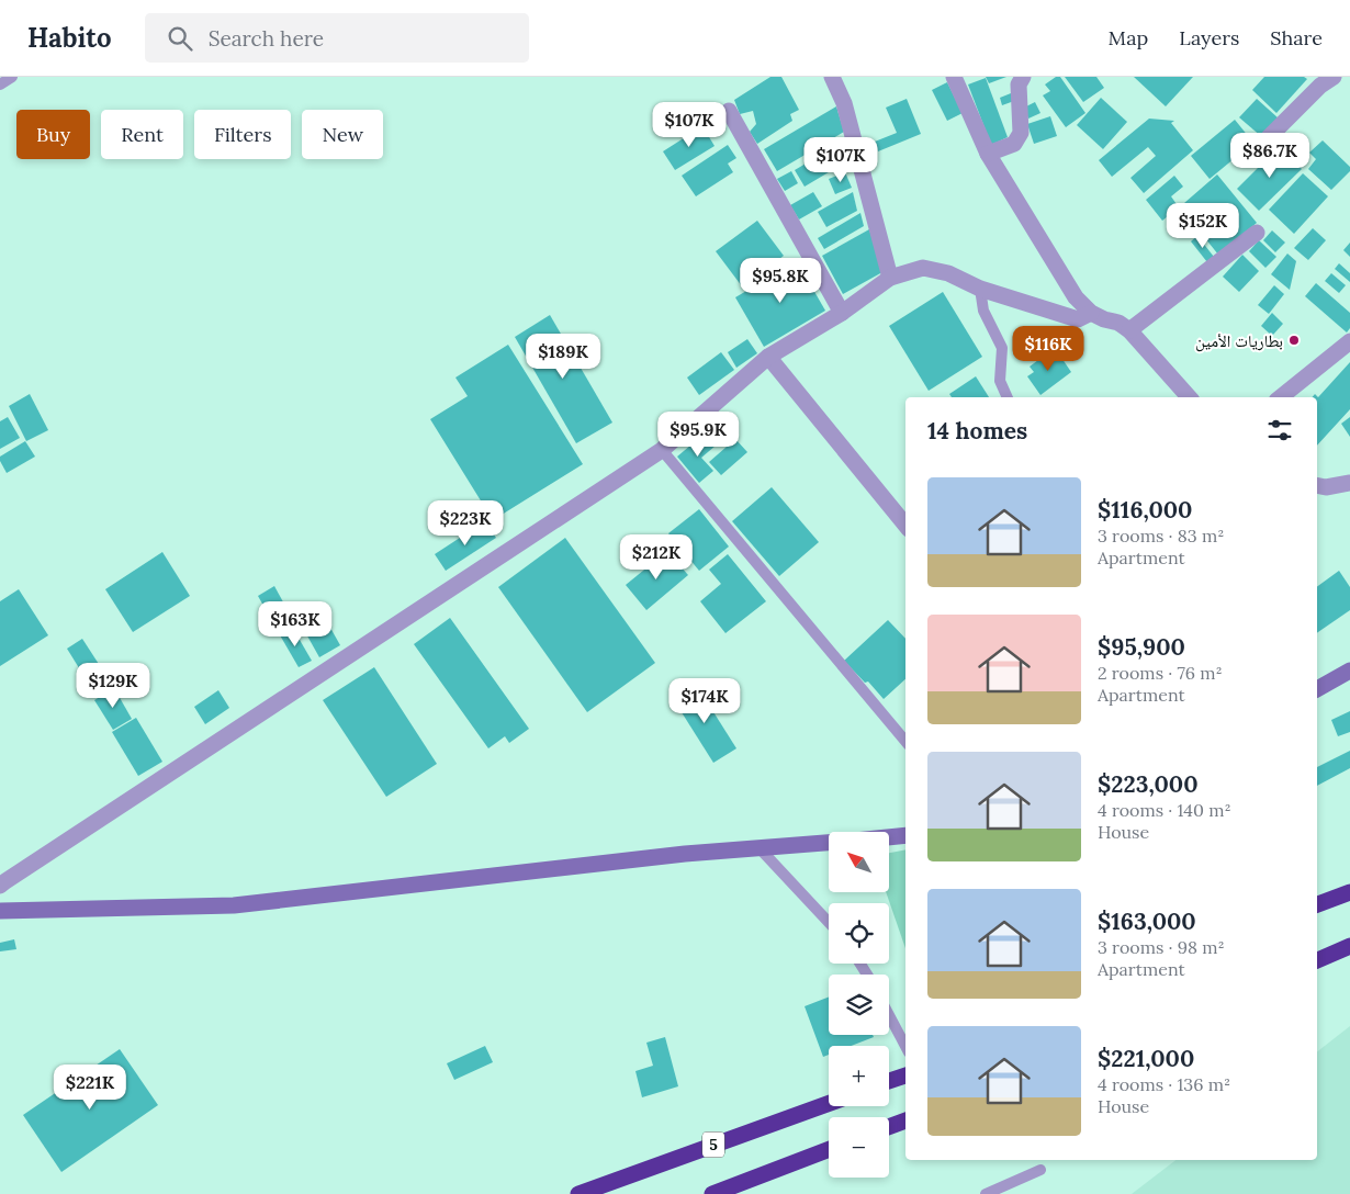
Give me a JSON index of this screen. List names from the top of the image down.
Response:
{
  "streets": {
    "highway": ["5"]
  },
  "places": ["بطاريات الأمين"],
  "north": "top left",
  "page": {
    "header": "Habito",
    "search": "Search here",
    "nav": ["Map", "Layers", "Share"],
    "price": [
      "$107K",
      "$86.7K",
      "$107K",
      "$152K",
      "$95.8K",
      "$116K",
      "$189K",
      "$95.9K",
      "$223K",
      "$212K",
      "$163K",
      "$129K",
      "$174K",
      "$221K"
    ],
    "chip": [
      "Buy",
      "Rent",
      "Filters",
      "New"
    ],
    "heading": "14 homes",
    "list": [
      {
        "name": "$116,000",
        "note": "3 rooms · 83 m² · Apartment"
      },
      {
        "name": "$95,900",
        "note": "2 rooms · 76 m² · Apartment"
      },
      {
        "name": "$223,000",
        "note": "4 rooms · 140 m² · House"
      },
      {
        "name": "$163,000",
        "note": "3 rooms · 98 m² · Apartment"
      },
      {
        "name": "$221,000",
        "note": "4 rooms · 136 m² · House"
      }
    ],
    "map_buttons": ["+", "−"]
  }
}
